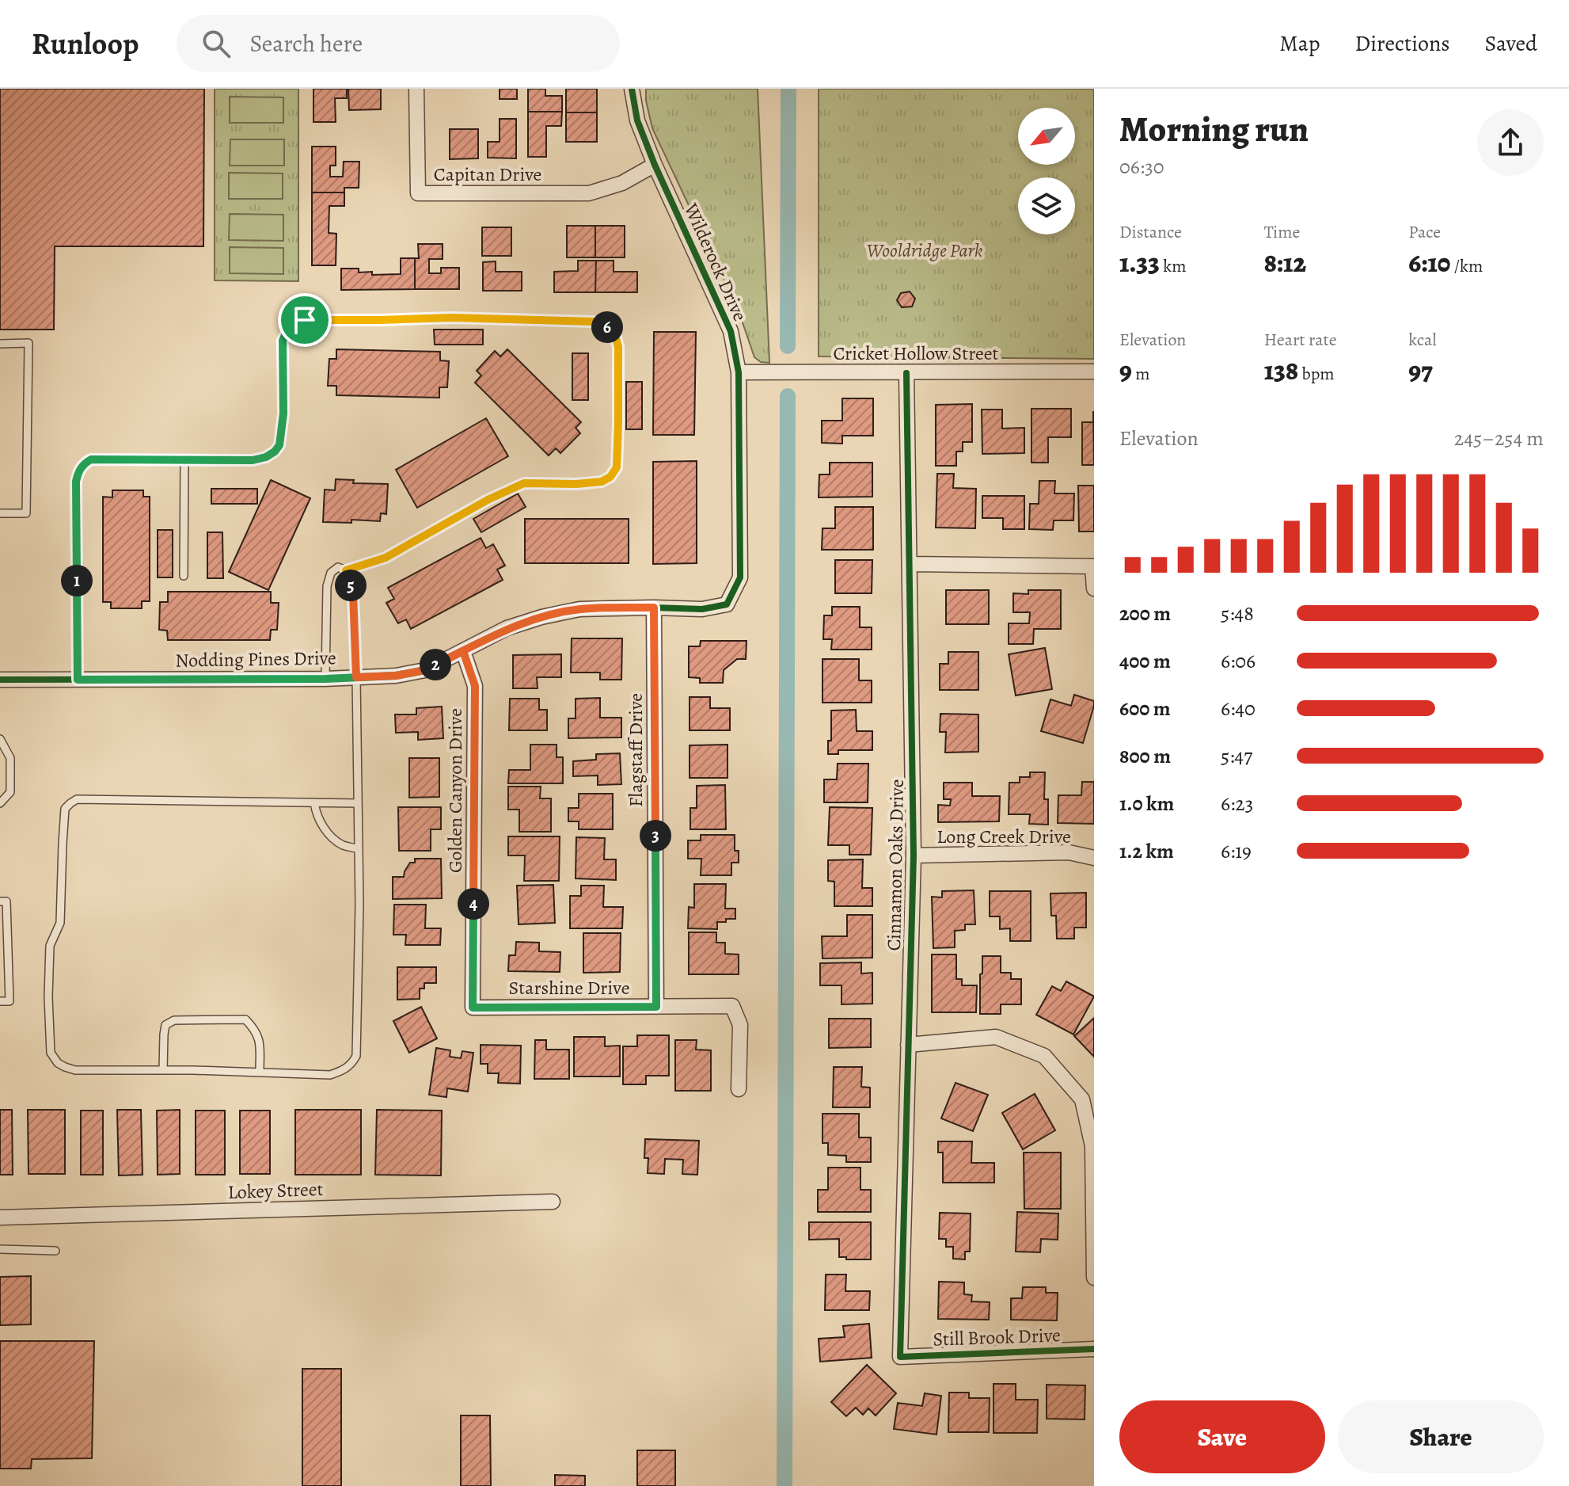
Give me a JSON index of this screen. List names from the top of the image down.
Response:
{
  "streets": {
    "street": [
      "Capitan Drive",
      "Wilderock Drive",
      "Cricket Hollow Street",
      "Nodding Pines Drive",
      "Flagstaff Drive",
      "Golden Canyon Drive",
      "Long Creek Drive",
      "Cinnamon Oaks Drive",
      "Starshine Drive",
      "Lokey Street",
      "Still Brook Drive"
    ]
  },
  "crossings": [
    ["Capitan Drive", "Wilderock Drive"],
    ["Wilderock Drive", "Cricket Hollow Street"],
    ["Wilderock Drive", "Nodding Pines Drive"],
    ["Cricket Hollow Street", "Cinnamon Oaks Drive"],
    ["Nodding Pines Drive", "Flagstaff Drive"],
    ["Nodding Pines Drive", "Golden Canyon Drive"],
    ["Flagstaff Drive", "Starshine Drive"],
    ["Golden Canyon Drive", "Starshine Drive"],
    ["Long Creek Drive", "Cinnamon Oaks Drive"],
    ["Cinnamon Oaks Drive", "Still Brook Drive"]
  ],
  "parks": ["Wooldridge Park"],
  "north": "bottom left",
  "page": {
    "header": "Runloop",
    "search": "Search here",
    "nav": ["Map", "Directions", "Saved"],
    "heading": ["Morning run", "06:30"],
    "stats": [
      ["Distance", "1.33 km"],
      ["Time", "8:12"],
      ["Pace", "6:10 /km"],
      ["Elevation", "9 m"],
      ["Heart rate", "138 bpm"],
      ["kcal", "97"]
    ],
    "pins": [
      "6",
      "1",
      "5",
      "2",
      "3",
      "4"
    ],
    "chart": ["Elevation", "245–254 m"],
    "list": [
      {
        "name": "200 m",
        "note": "5:48"
      },
      {
        "name": "400 m",
        "note": "6:06"
      },
      {
        "name": "600 m",
        "note": "6:40"
      },
      {
        "name": "800 m",
        "note": "5:47"
      },
      {
        "name": "1.0 km",
        "note": "6:23"
      },
      {
        "name": "1.2 km",
        "note": "6:19"
      }
    ],
    "buttons": ["Save", "Share"]
  }
}
